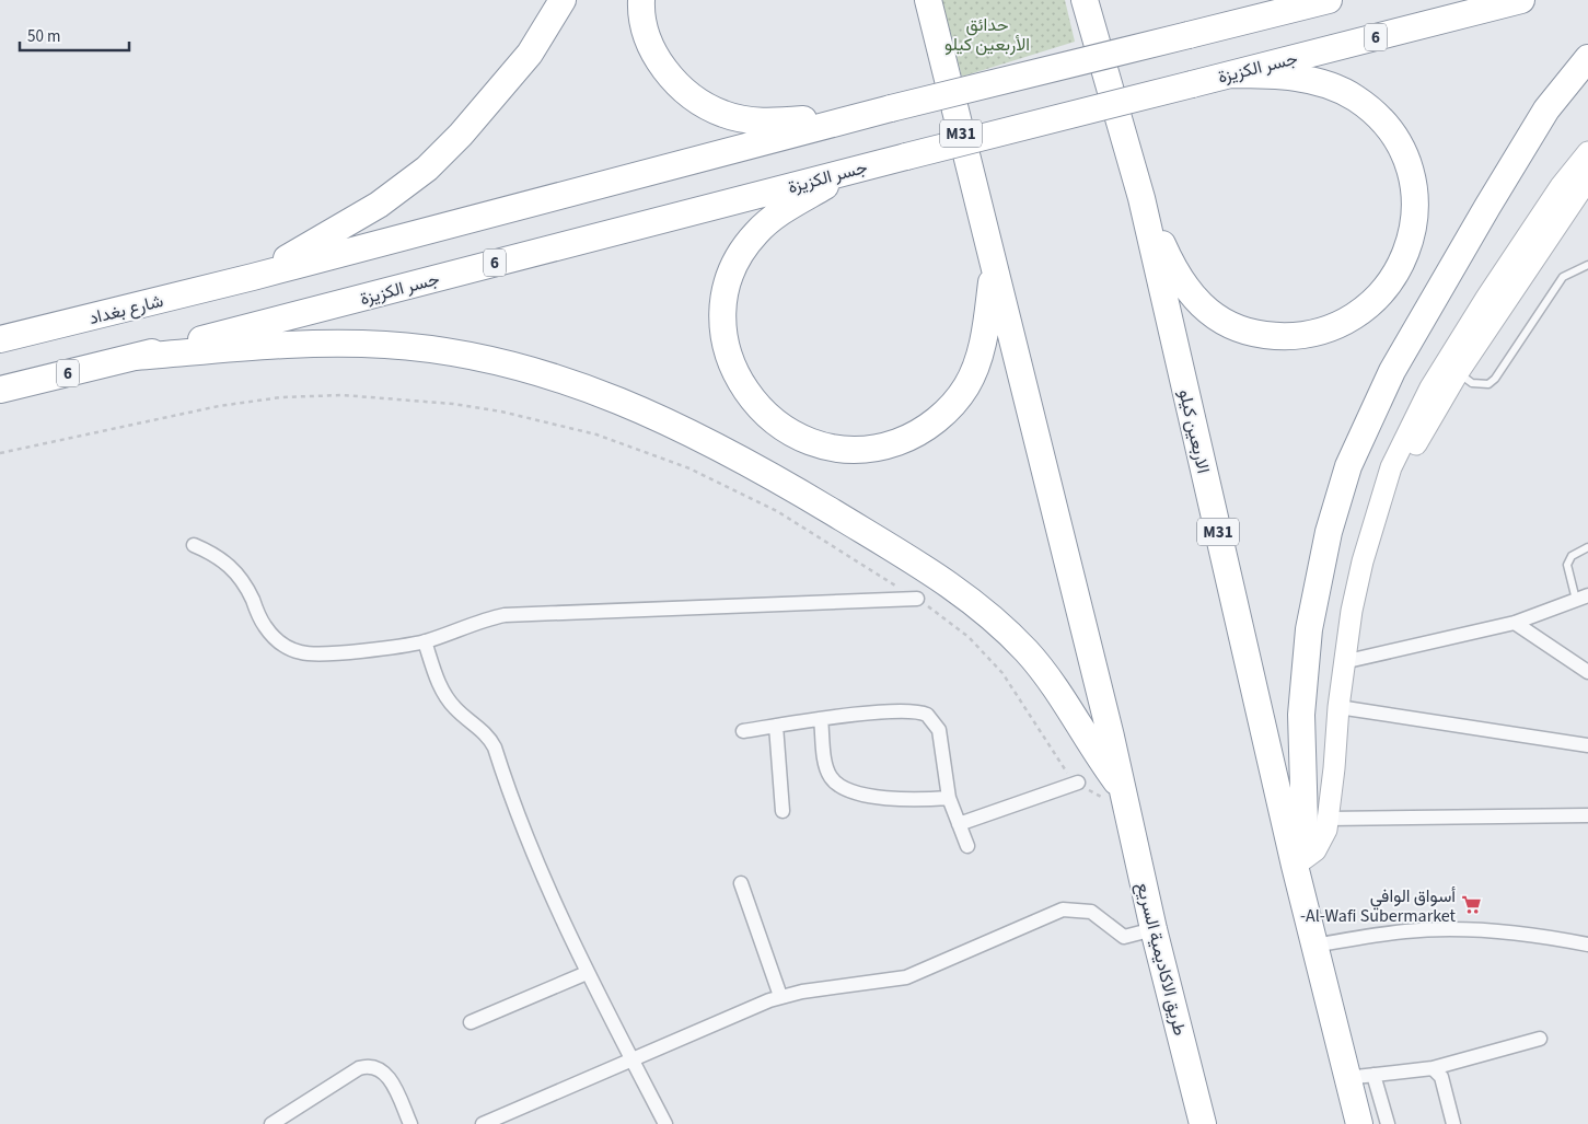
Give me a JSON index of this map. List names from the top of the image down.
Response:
{
  "streets": {
    "highway": [
      "6",
      "جسر الكزيزة",
      "M31",
      "شارع بغداد",
      "الاربعين كيلو",
      "طريق الاكاديمية السريع"
    ]
  },
  "crossings": [
    ["6", "جسر الكزيزة"],
    ["M31", "طريق الاكاديمية السريع"]
  ],
  "parks": ["حدائق الأربعين كيلو"],
  "places": {
    "supermarket": ["أسواق الوافي -Al-Wafi Subermarket"]
  },
  "scale_bar": "50 m"
}
